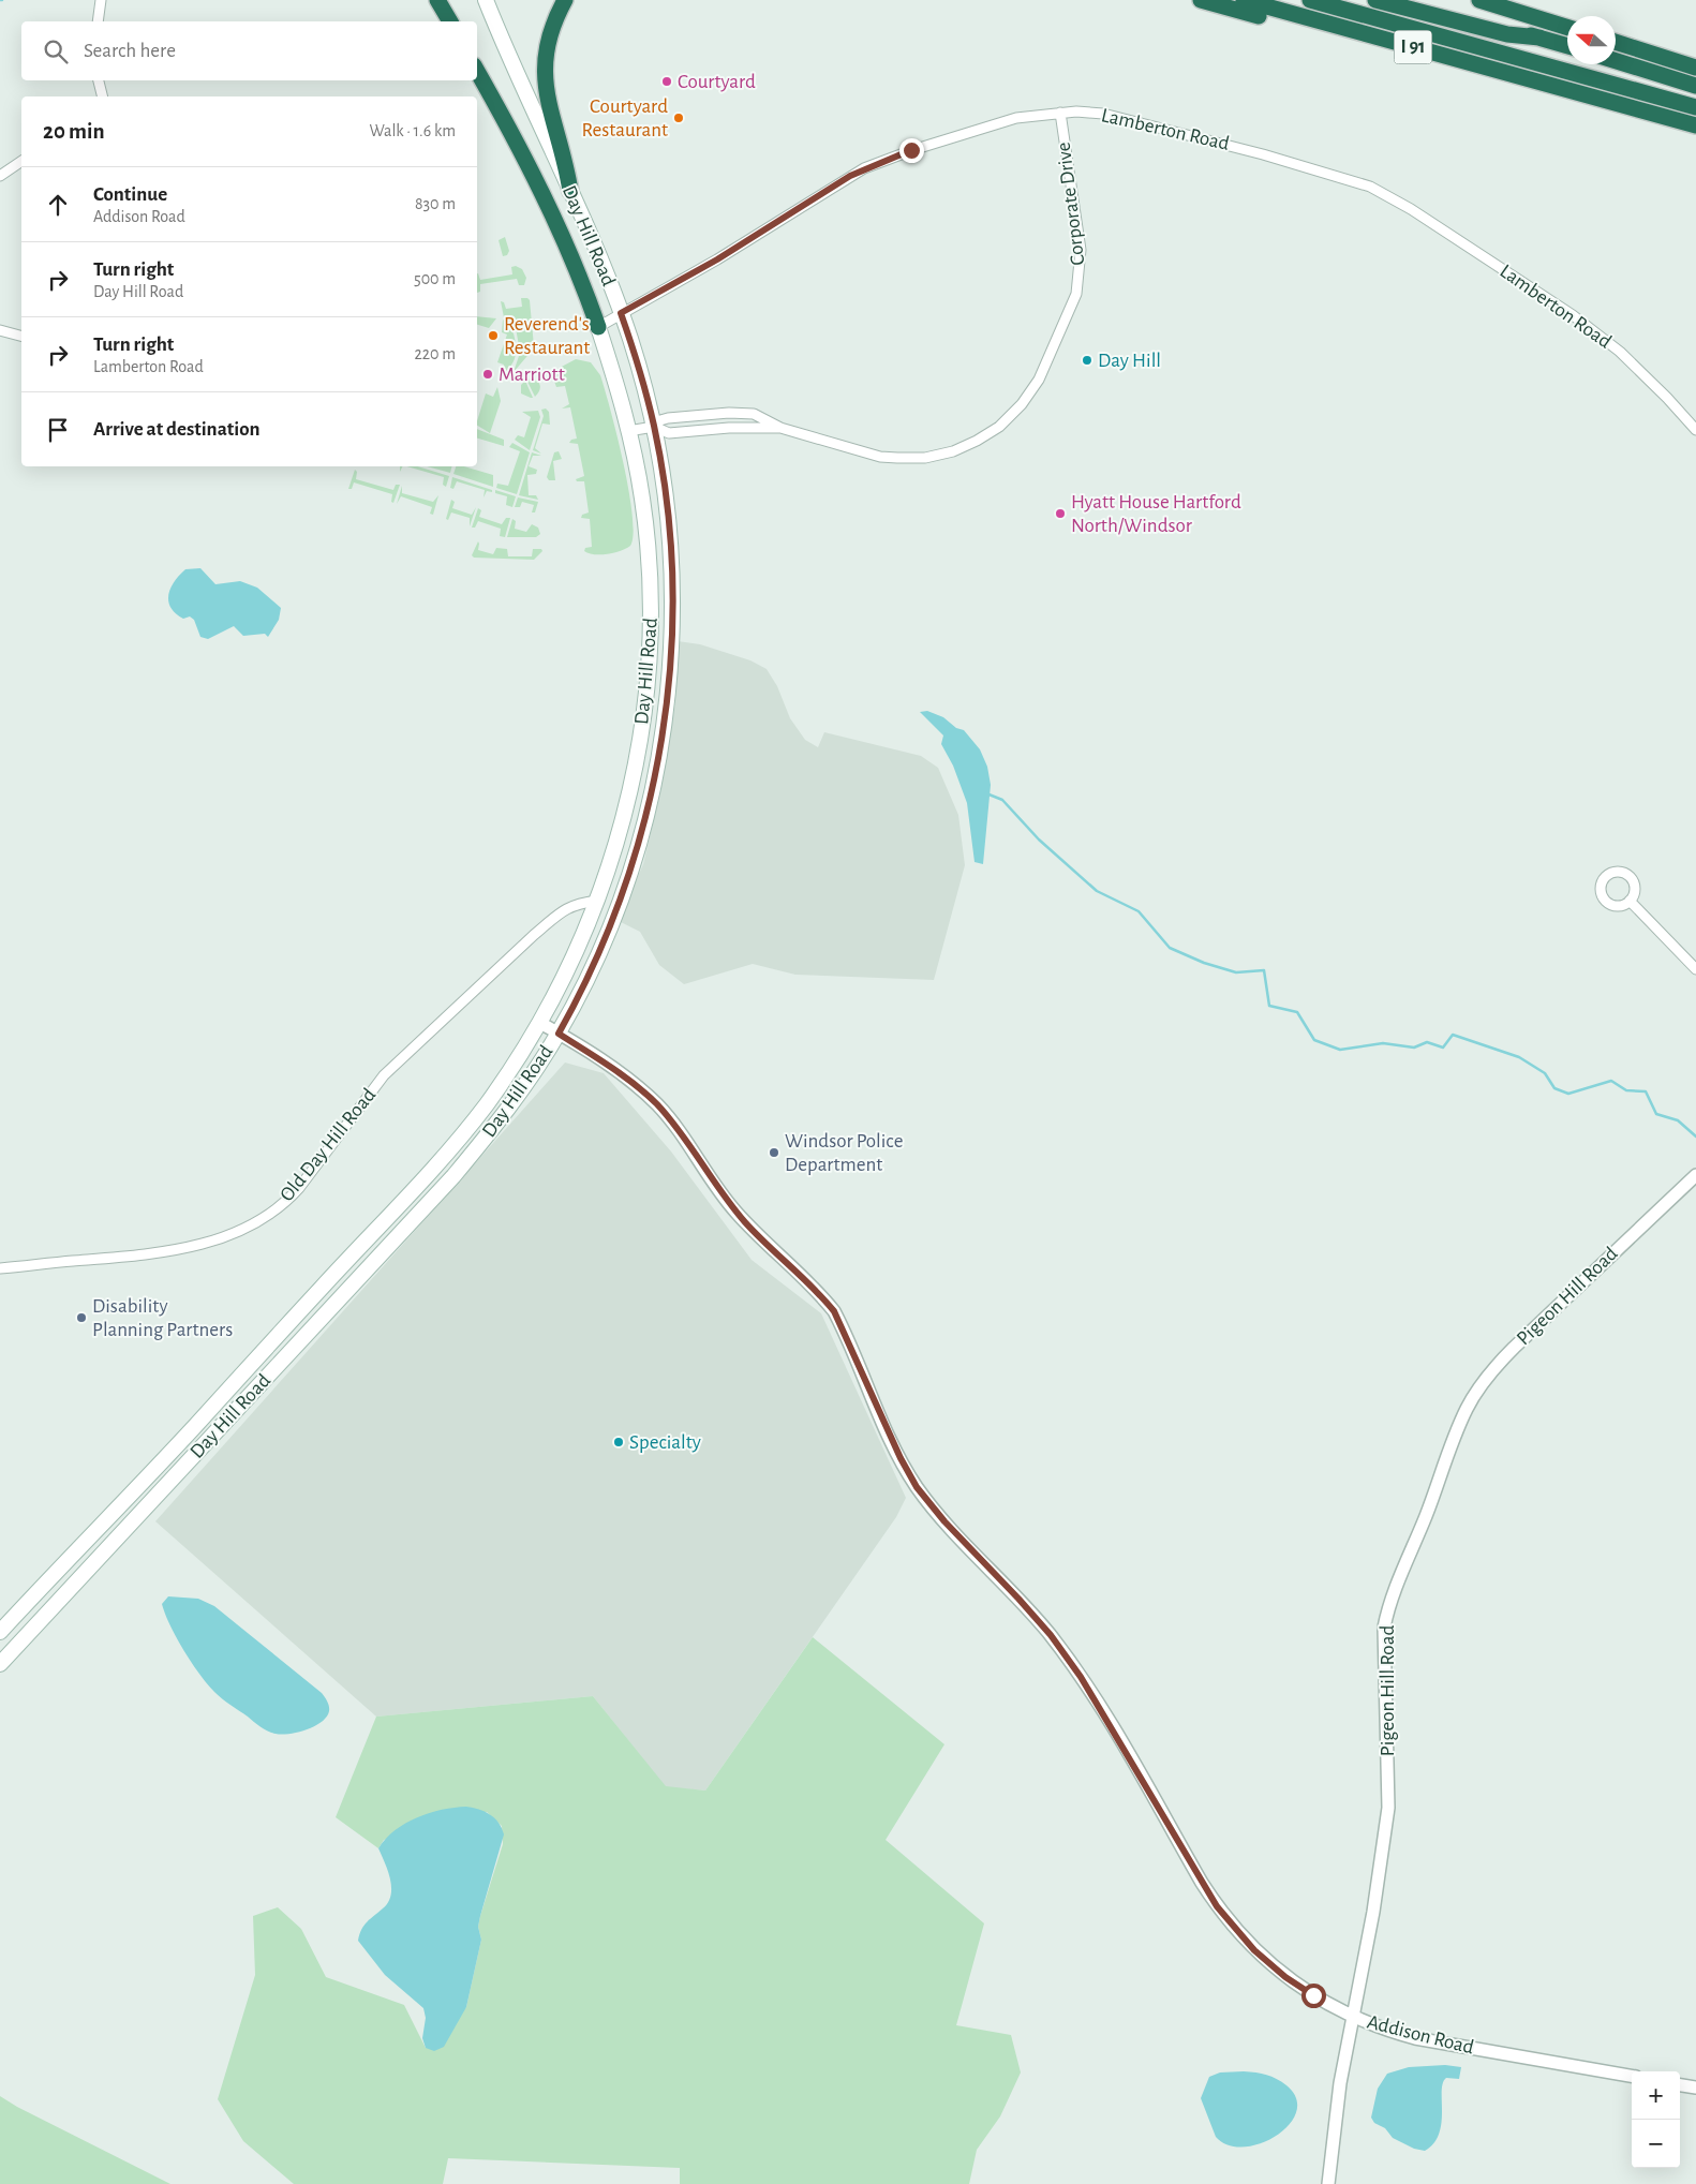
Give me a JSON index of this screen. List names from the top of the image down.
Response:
{
  "streets": {
    "highway": ["I 91"],
    "main road": ["Day Hill Road"],
    "street": [
      "Lamberton Road",
      "Corporate Drive",
      "Old Day Hill Road",
      "Pigeon Hill Road",
      "Addison Road"
    ]
  },
  "crossings": [
    ["Lamberton Road", "Corporate Drive"],
    ["Lamberton Road", "Day Hill Road"],
    ["Corporate Drive", "Day Hill Road"],
    ["Day Hill Road", "Old Day Hill Road"],
    ["Day Hill Road", "Addison Road"],
    ["Pigeon Hill Road", "Addison Road"]
  ],
  "places": [
    "Courtyard",
    "Courtyard Restaurant",
    "Reverend's Restaurant",
    "Day Hill",
    "Marriott",
    "Hyatt House Hartford North/Windsor",
    "Windsor Police Department",
    "Disability Planning Partners",
    "Specialty"
  ],
  "north": "left",
  "page": {
    "search": "Search here",
    "heading": ["20 min", "Walk · 1.6 km"],
    "list": [
      ["Continue", "Addison Road", "830 m"],
      ["Turn right", "Day Hill Road", "500 m"],
      ["Turn right", "Lamberton Road", "220 m"],
      "Arrive at destination"
    ],
    "map_buttons": ["+", "−"]
  }
}
